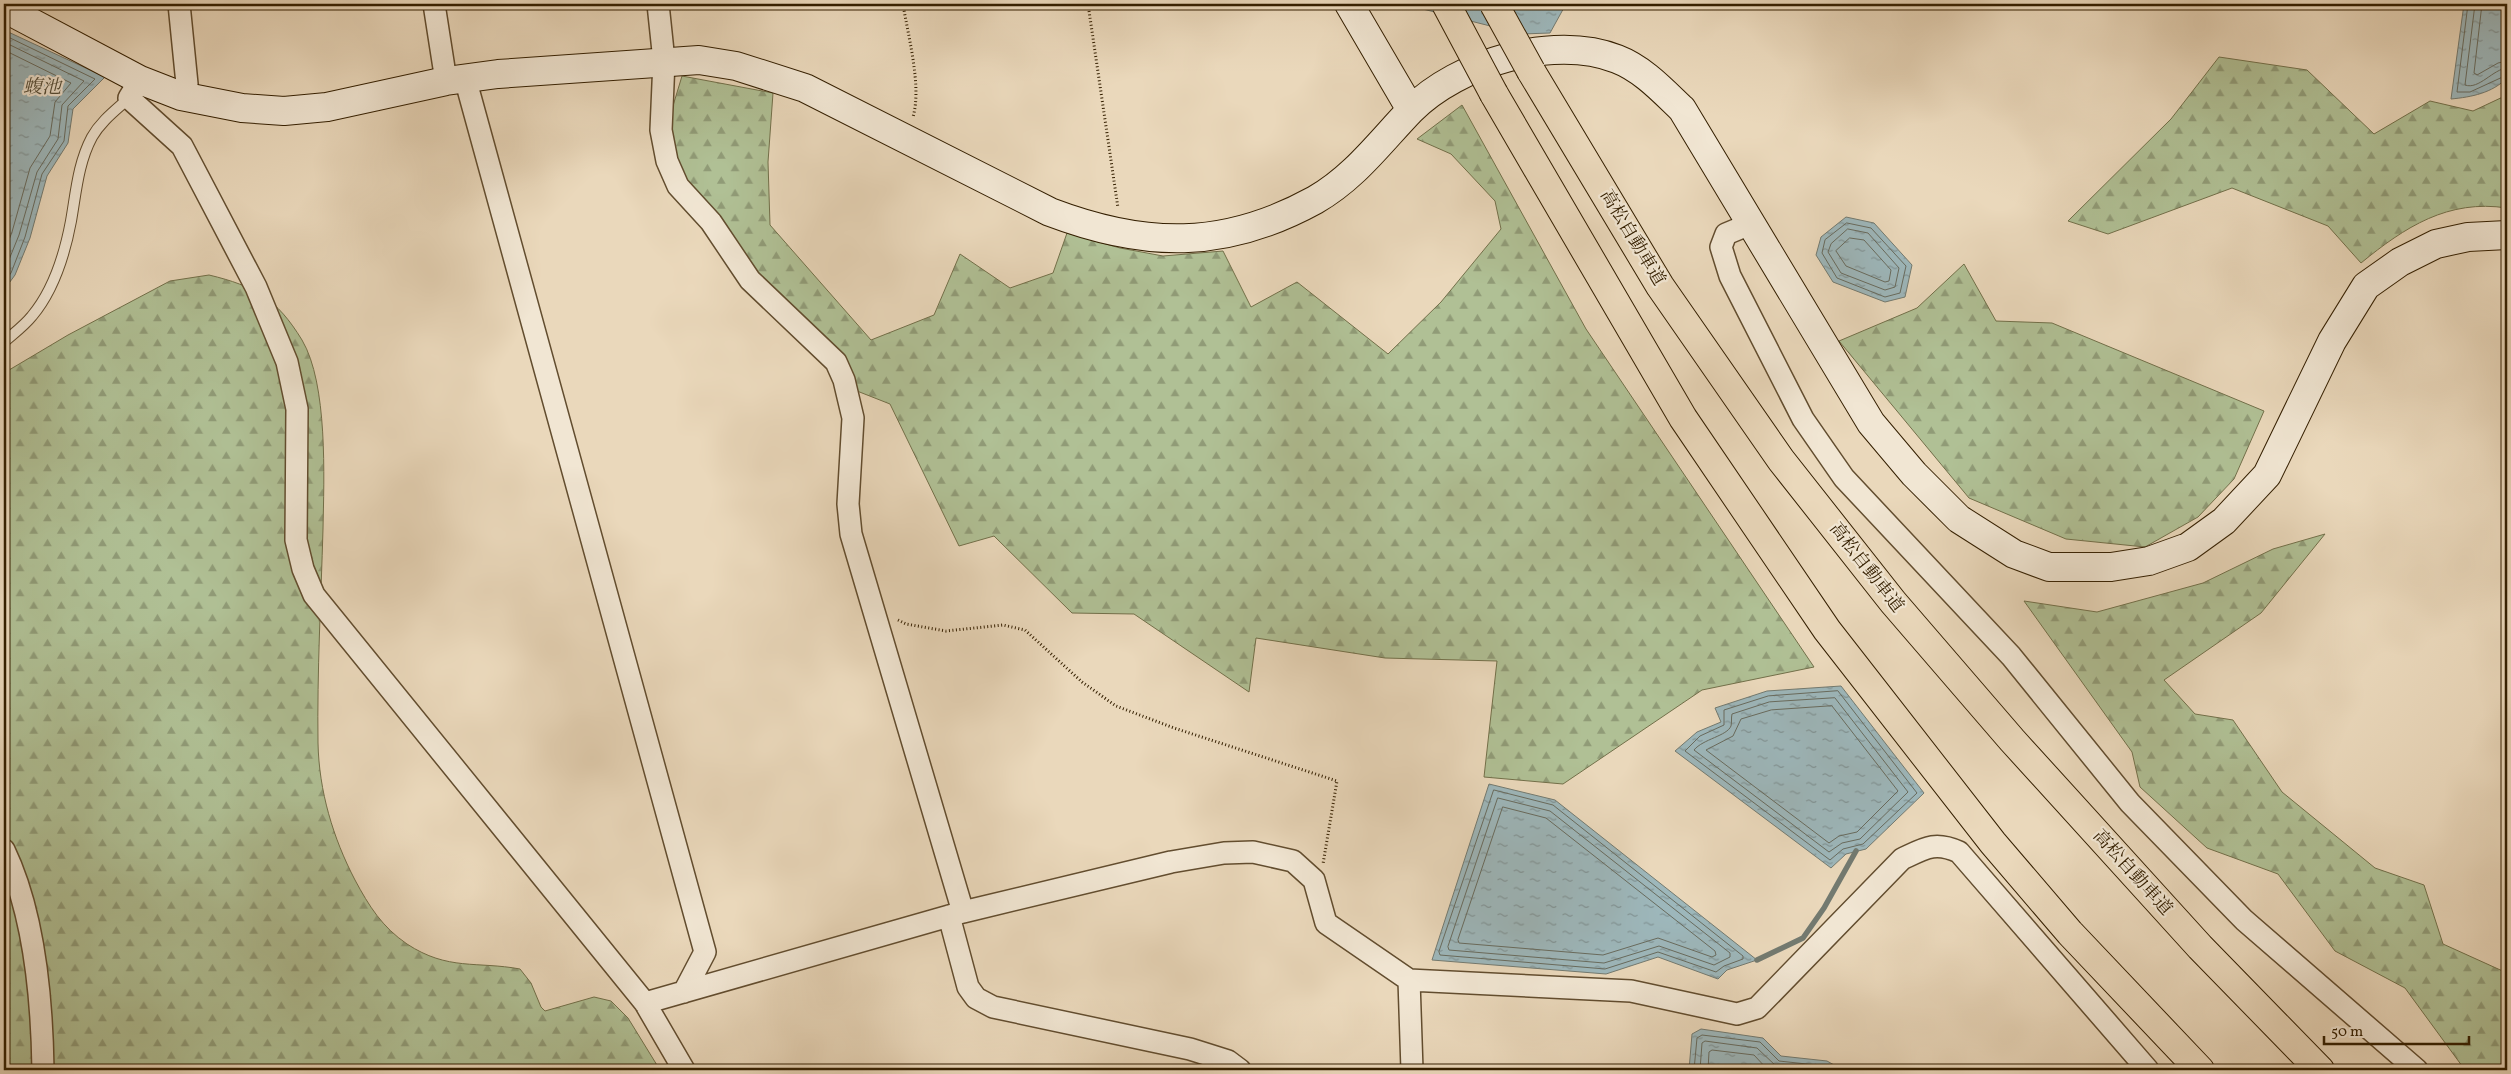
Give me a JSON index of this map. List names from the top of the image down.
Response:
{
  "streets": {
    "highway": ["高松自動車道"]
  },
  "water": ["蝮池"],
  "scale_bar": "50 m"
}
